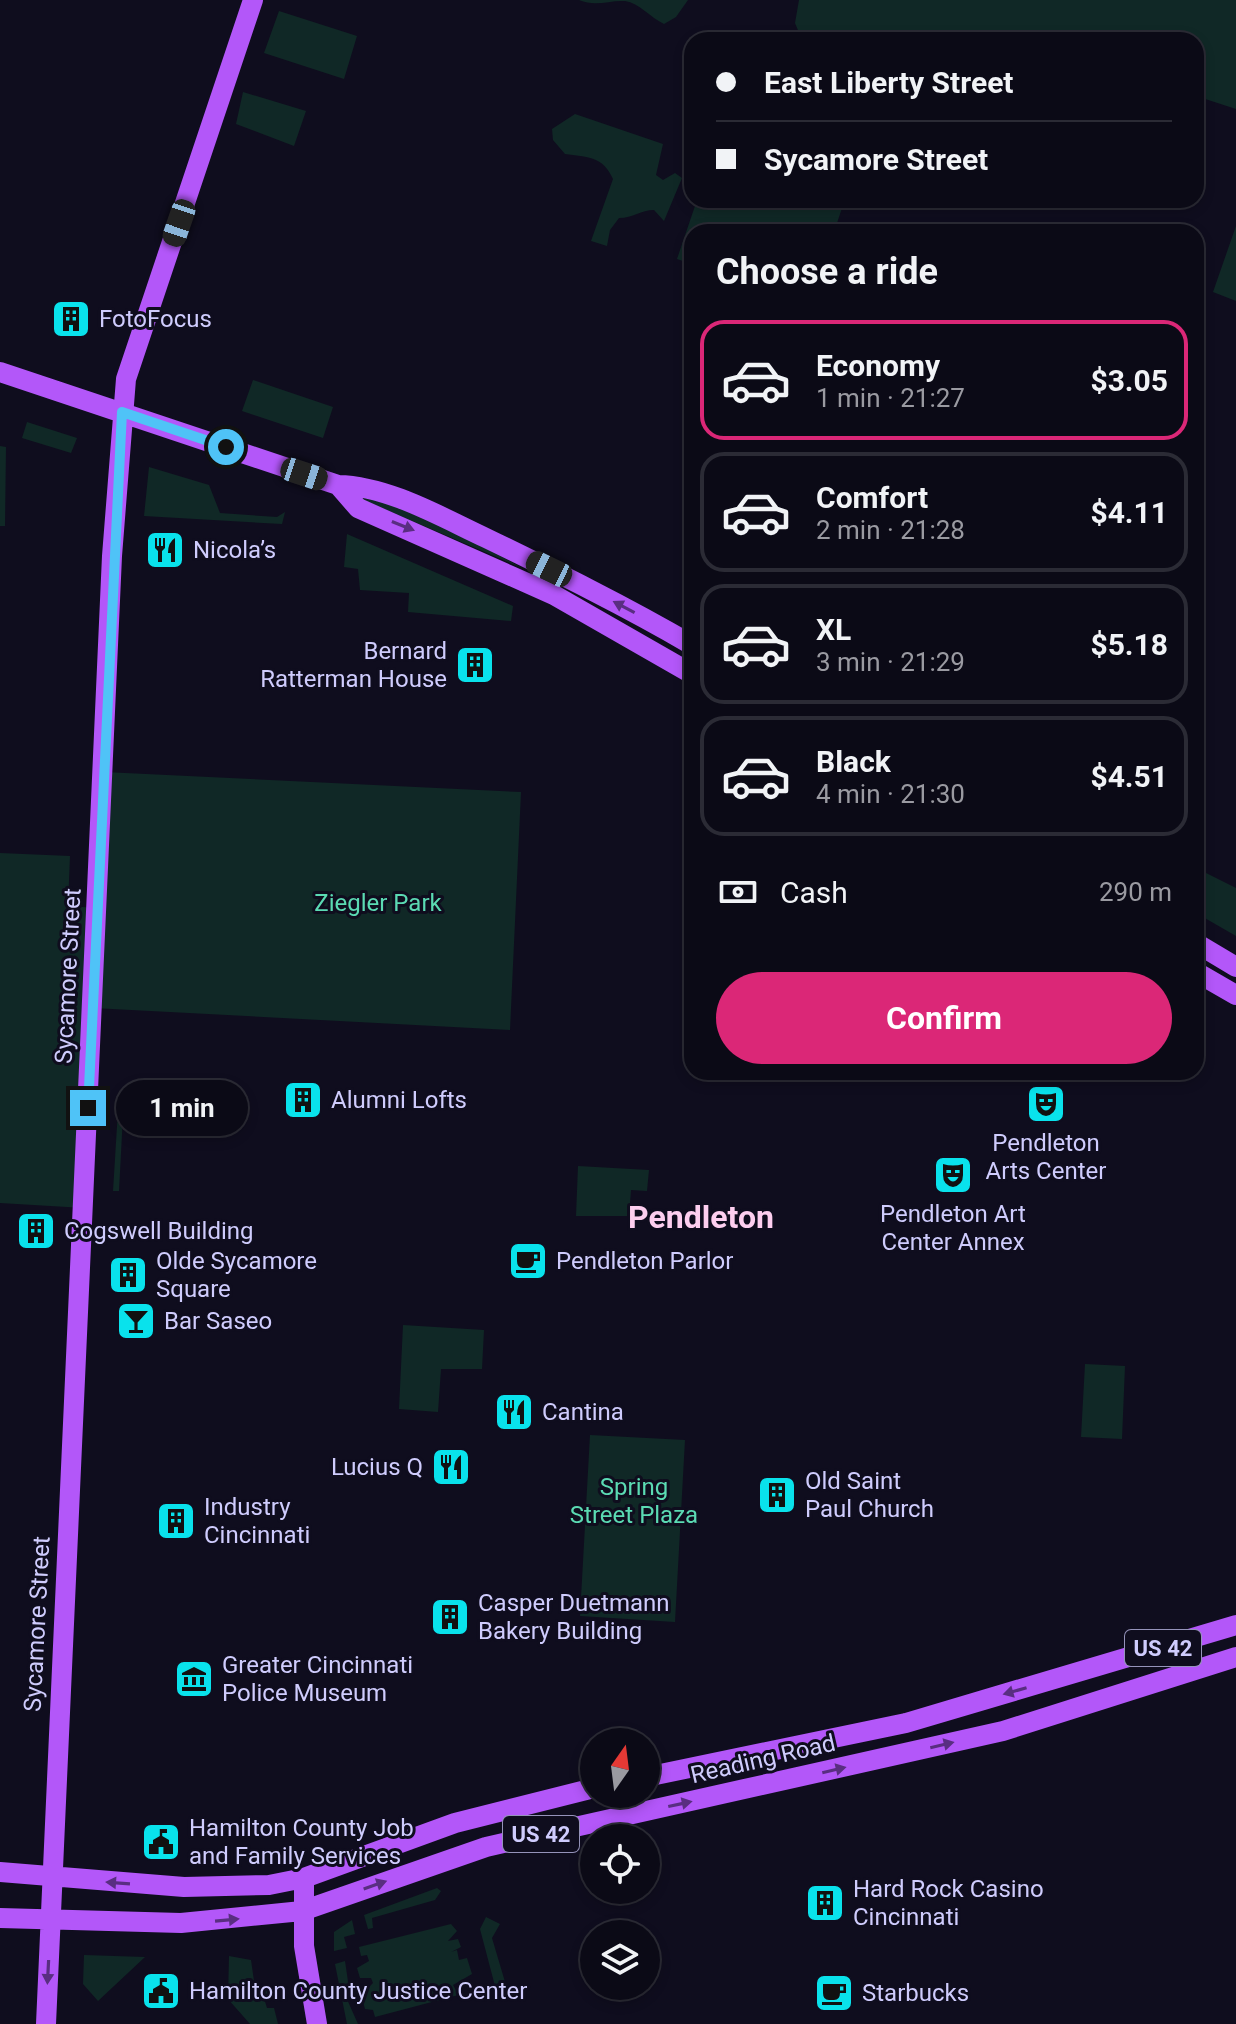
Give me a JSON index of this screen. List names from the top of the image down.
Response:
{
  "streets": {
    "main road": ["Sycamore Street", "US 42", "Reading Road"]
  },
  "crossings": [
    ["Sycamore Street", "US 42"],
    ["US 42", "Reading Road"]
  ],
  "districts": ["Pendleton"],
  "parks": ["Ziegler Park", "Spring Street Plaza"],
  "places": {
    "building": [
      "FotoFocus",
      "Bernard Ratterman House",
      "Alumni Lofts",
      "Cogswell Building",
      "Olde Sycamore Square",
      "Old Saint Paul Church",
      "Industry Cincinnati",
      "Casper Duetmann Bakery Building",
      "Hard Rock Casino Cincinnati"
    ],
    "restaurant": ["Nicola’s", "Cantina", "Lucius Q"],
    "theatre": ["Pendleton Arts Center", "Pendleton Art Center Annex"],
    "cafe": ["Pendleton Parlor", "Starbucks"],
    "bar": ["Bar Saseo"],
    "museum": ["Greater Cincinnati Police Museum"],
    "public building": ["Hamilton County Job and Family Services", "Hamilton County Justice Center"]
  },
  "north": "top",
  "page": {
    "banner": ["East Liberty Street", "Sycamore Street"],
    "heading": "Choose a ride",
    "list": [
      {
        "name": "Economy",
        "note": "1 min · 21:27",
        "value": "$3.05"
      },
      {
        "name": "Comfort",
        "note": "2 min · 21:28",
        "value": "$4.11"
      },
      {
        "name": "XL",
        "note": "3 min · 21:29",
        "value": "$5.18"
      },
      {
        "name": "Black",
        "note": "4 min · 21:30",
        "value": "$4.51"
      }
    ],
    "pay": ["Cash", "290 m"],
    "buttons": "Confirm",
    "bubble": "1 min"
  }
}
